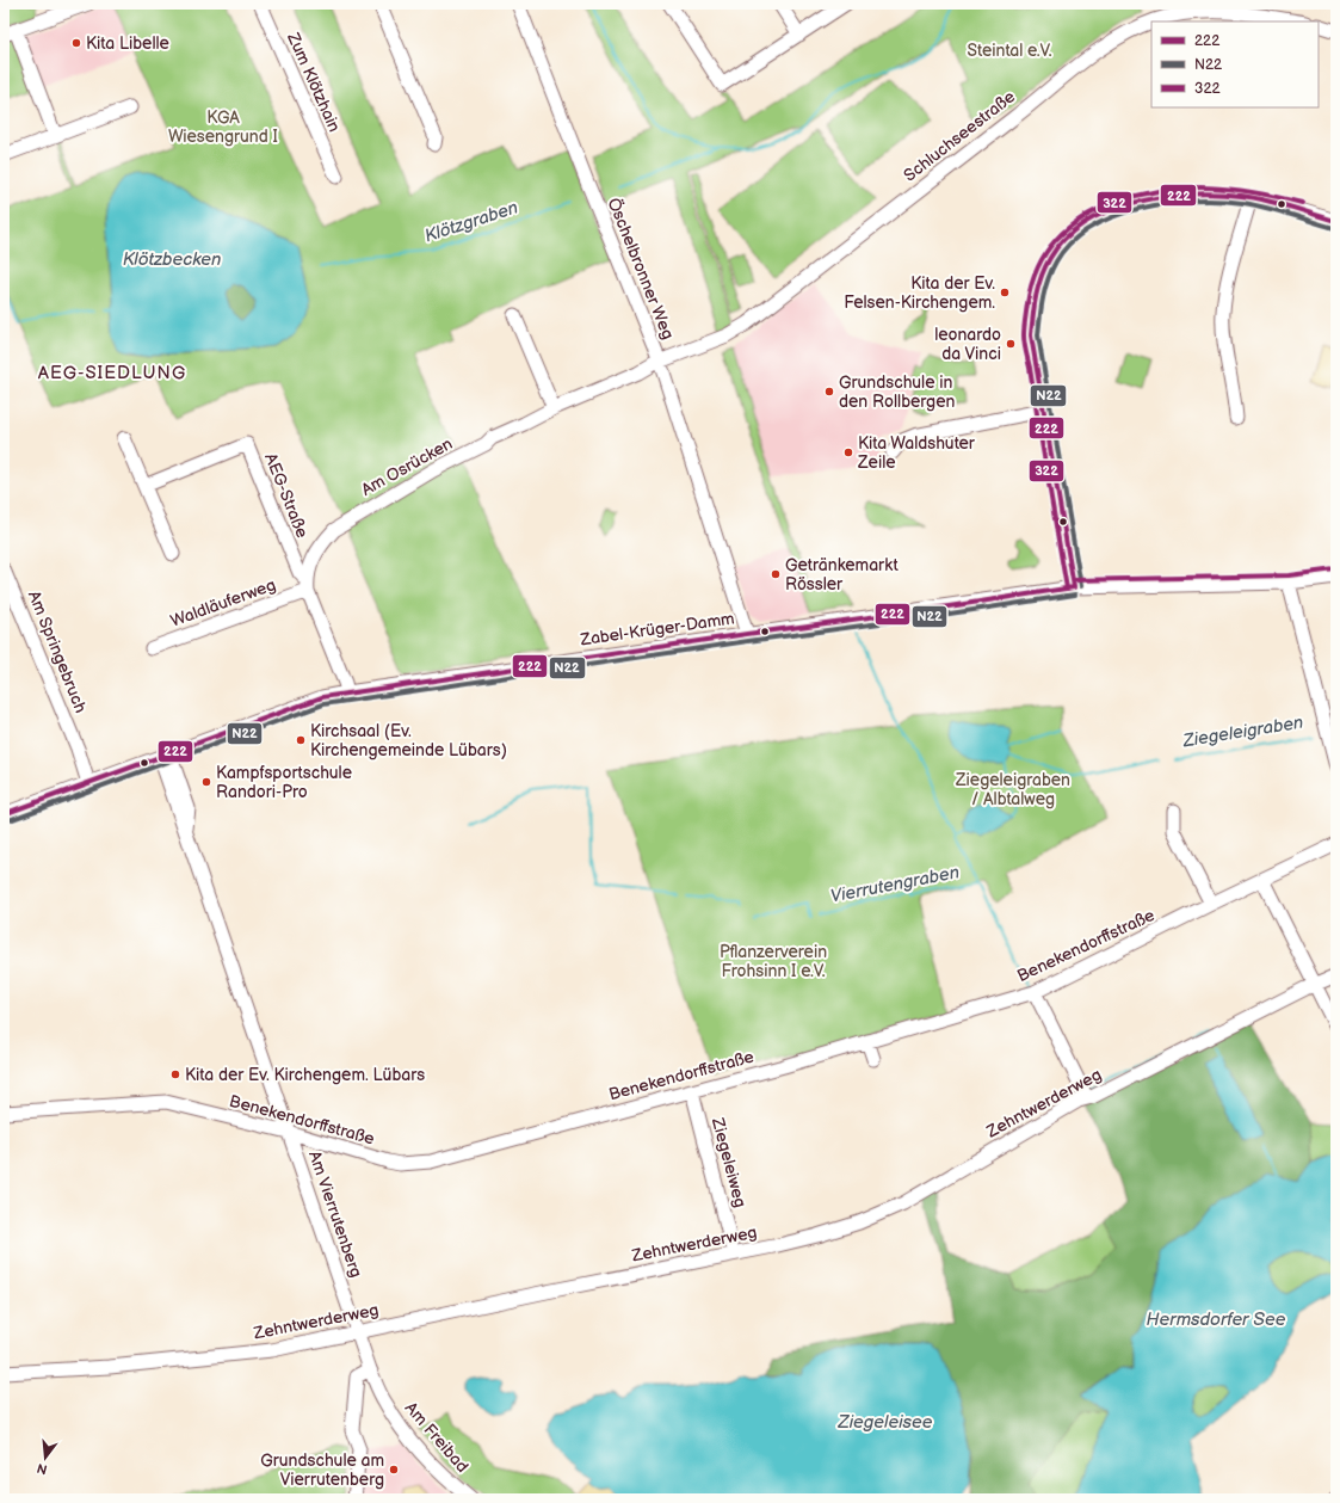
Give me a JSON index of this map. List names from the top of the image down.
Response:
{
  "streets": {
    "street": [
      "Zum Klötzhain",
      "Schluchseestraße",
      "Öschelbronner Weg",
      "Am Osrücken",
      "AEG-Straße",
      "Waldläuferweg",
      "Zabel-Krüger-Damm",
      "Am Springebruch",
      "Benekendorffstraße",
      "Zehntwerderweg",
      "Ziegeleiweg",
      "Am Vierrutenberg",
      "Am Freibad"
    ]
  },
  "crossings": [
    ["Schluchseestraße", "Öschelbronner Weg"],
    ["Schluchseestraße", "Am Osrücken"],
    ["Öschelbronner Weg", "Am Osrücken"],
    ["Öschelbronner Weg", "Zabel-Krüger-Damm"],
    ["Am Osrücken", "AEG-Straße"],
    ["Am Osrücken", "Waldläuferweg"],
    ["AEG-Straße", "Waldläuferweg"],
    ["Zabel-Krüger-Damm", "Am Springebruch"],
    ["Zabel-Krüger-Damm", "Am Vierrutenberg"],
    ["Benekendorffstraße", "Ziegeleiweg"],
    ["Benekendorffstraße", "Am Vierrutenberg"],
    ["Zehntwerderweg", "Am Vierrutenberg"],
    ["Am Vierrutenberg", "Am Freibad"]
  ],
  "districts": ["AEG-SIEDLUNG"],
  "water": [
    "Klötzgraben",
    "Klötzbecken",
    "Ziegeleigraben",
    "Vierrutengraben",
    "Hermsdorfer See",
    "Ziegeleisee"
  ],
  "parks": [
    "Steintal e.V.",
    "KGA Wiesengrund I",
    "Ziegeleigraben / Albtalweg",
    "Pflanzerverein Frohsinn I e.V."
  ],
  "places": [
    "Kita Libelle",
    "Kita der Ev. Felsen-Kirchengem.",
    "leonardo da Vinci",
    "Grundschule in den Rollbergen",
    "Kita Waldshuter Zeile",
    "Getränkemarkt Rössler",
    "Kirchsaal (Ev. Kirchengemeinde Lübars)",
    "Kampfsportschule Randori-Pro",
    "Kita der Ev. Kirchengem. Lübars",
    "Grundschule am Vierrutenberg"
  ],
  "lines": ["transit line 322", "transit line 222", "transit line N22"],
  "legend": ["222", "N22", "322"],
  "north": "bottom"
}
